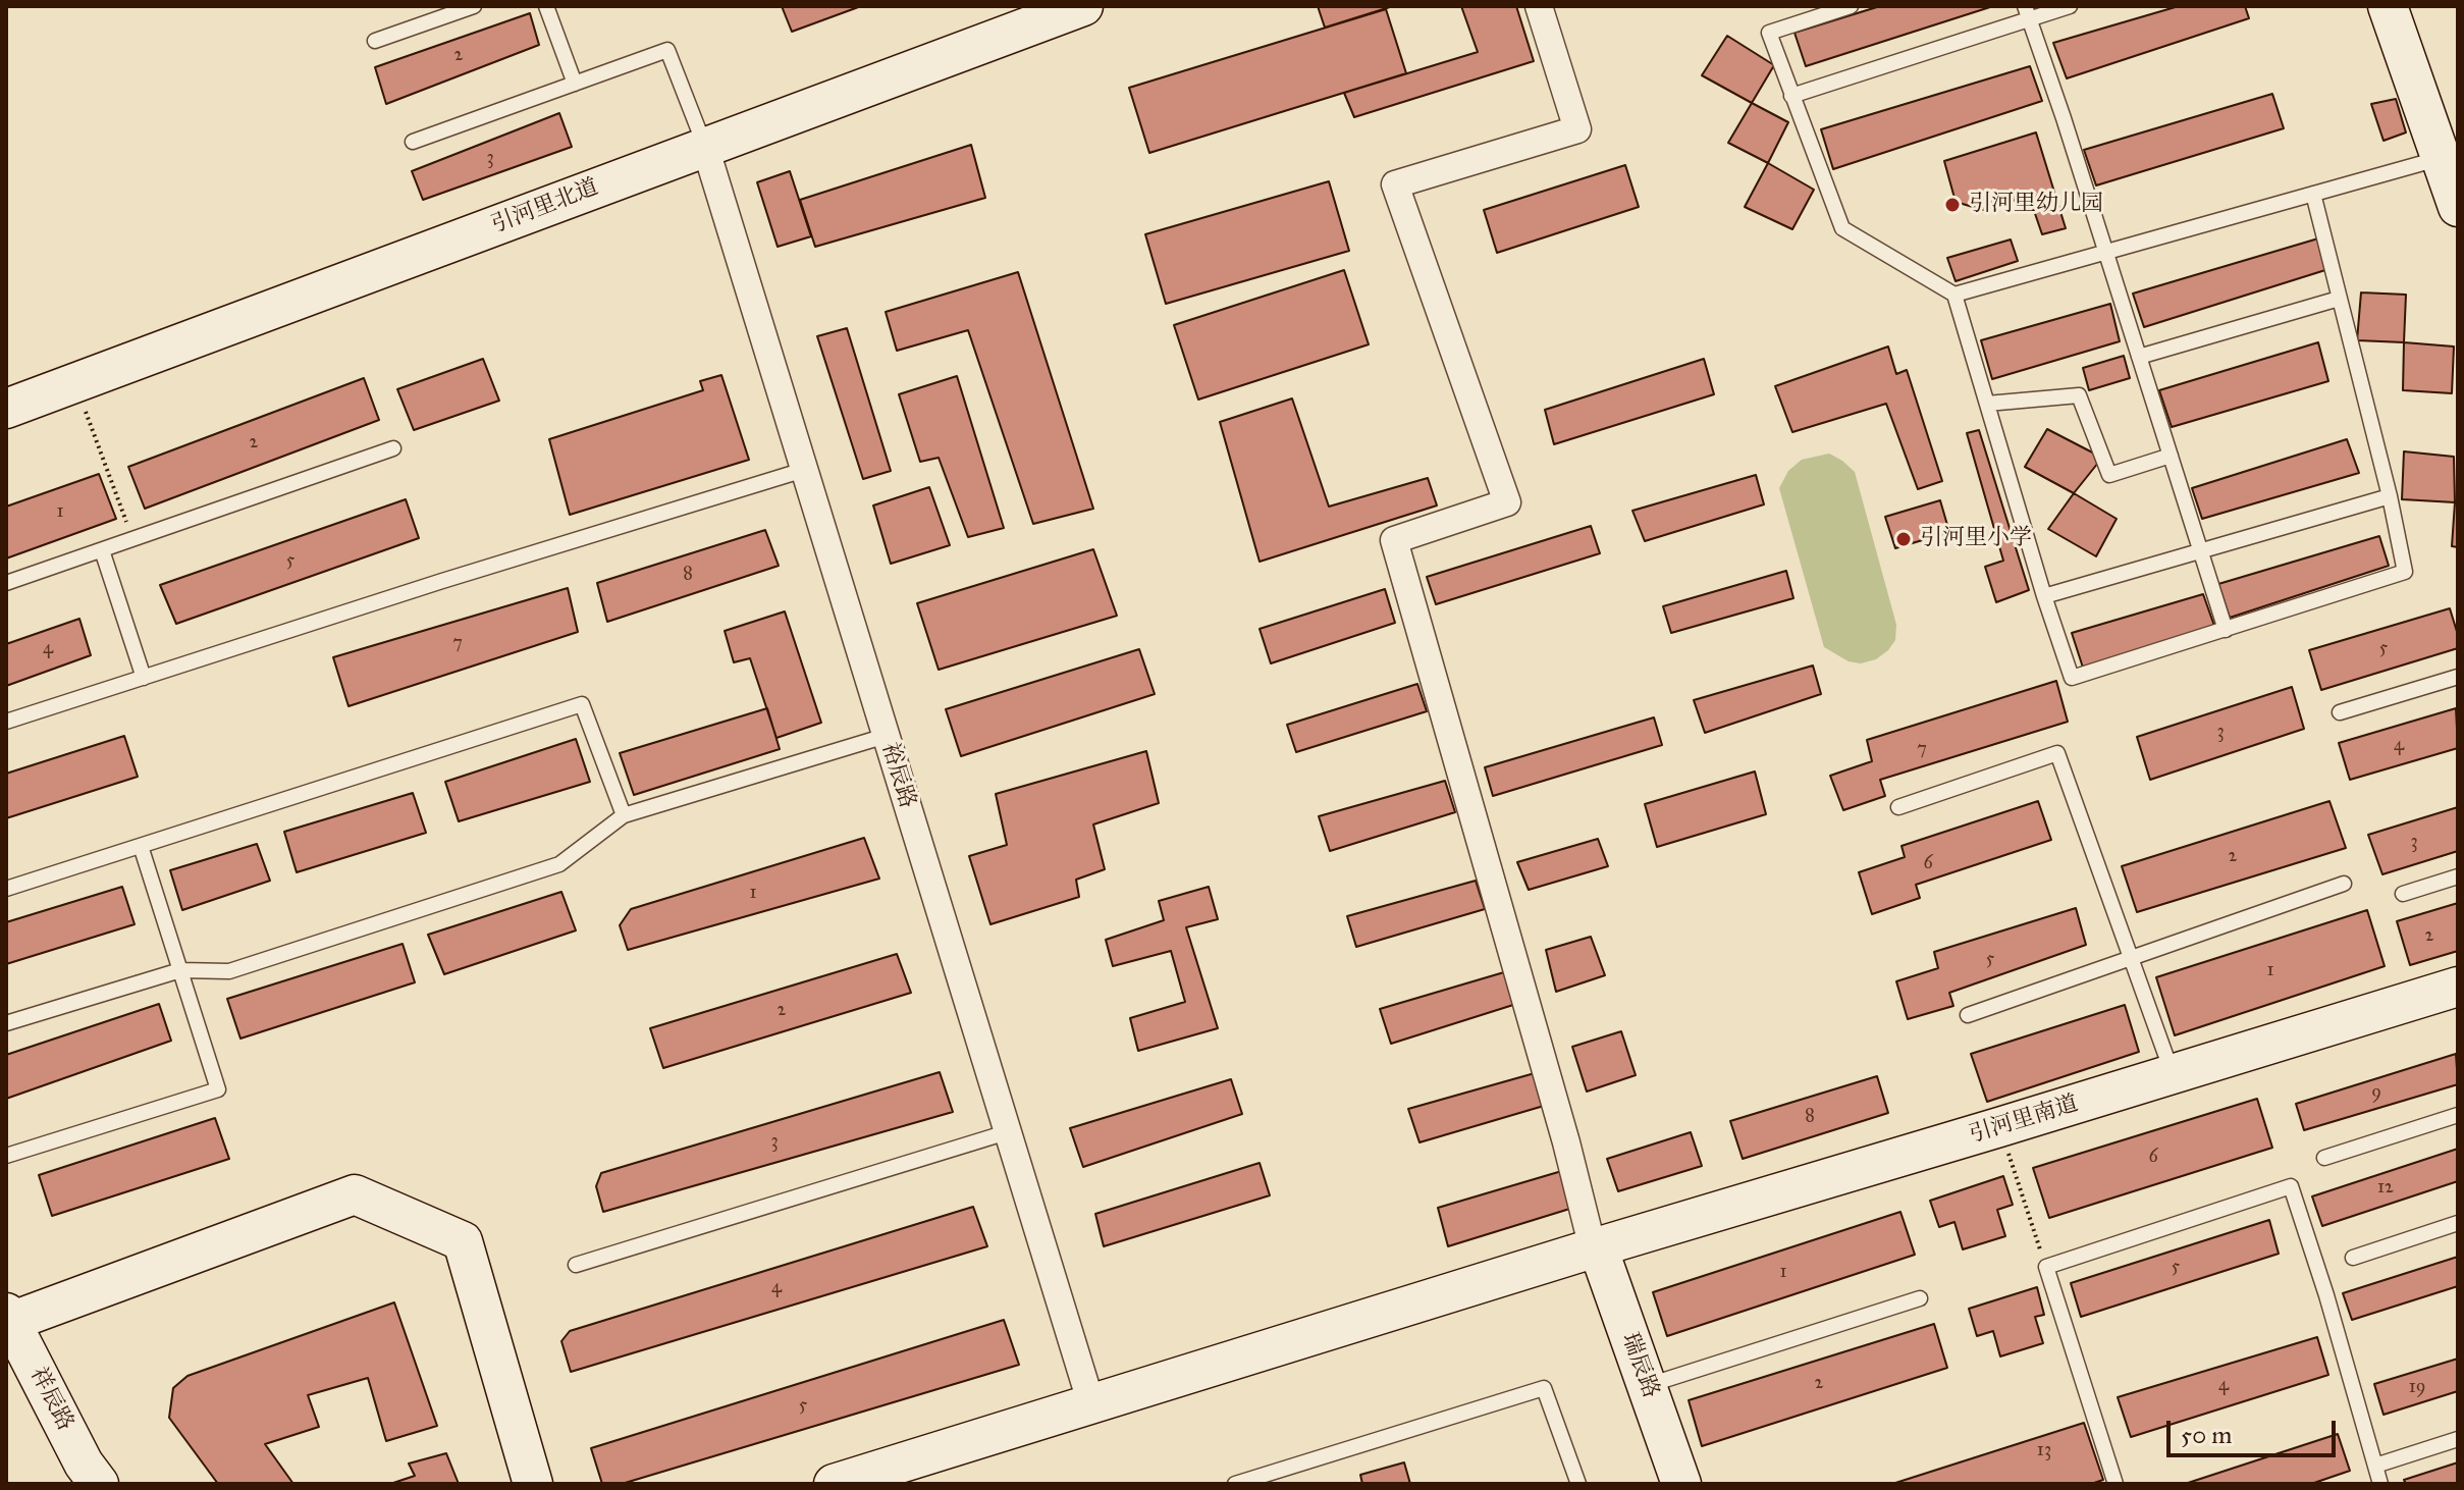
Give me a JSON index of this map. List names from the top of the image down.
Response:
{
  "streets": {
    "street": [
      "引河里北道",
      "裕辰路",
      "引河里南道",
      "瑞辰路",
      "祥辰路"
    ]
  },
  "crossings": [
    ["引河里北道", "裕辰路"],
    ["裕辰路", "引河里南道"],
    ["引河里南道", "瑞辰路"]
  ],
  "places": ["引河里幼儿园", "引河里小学"],
  "house_numbers": [
    "2",
    "3",
    "2",
    "1",
    "5",
    "8",
    "7",
    "4",
    "5",
    "3",
    "4",
    "7",
    "3",
    "2",
    "6",
    "1",
    "2",
    "5",
    "1",
    "2",
    "9",
    "8",
    "3",
    "6",
    "12",
    "5",
    "1",
    "4",
    "2",
    "4",
    "19",
    "5",
    "13"
  ],
  "scale_bar": "50 m"
}
